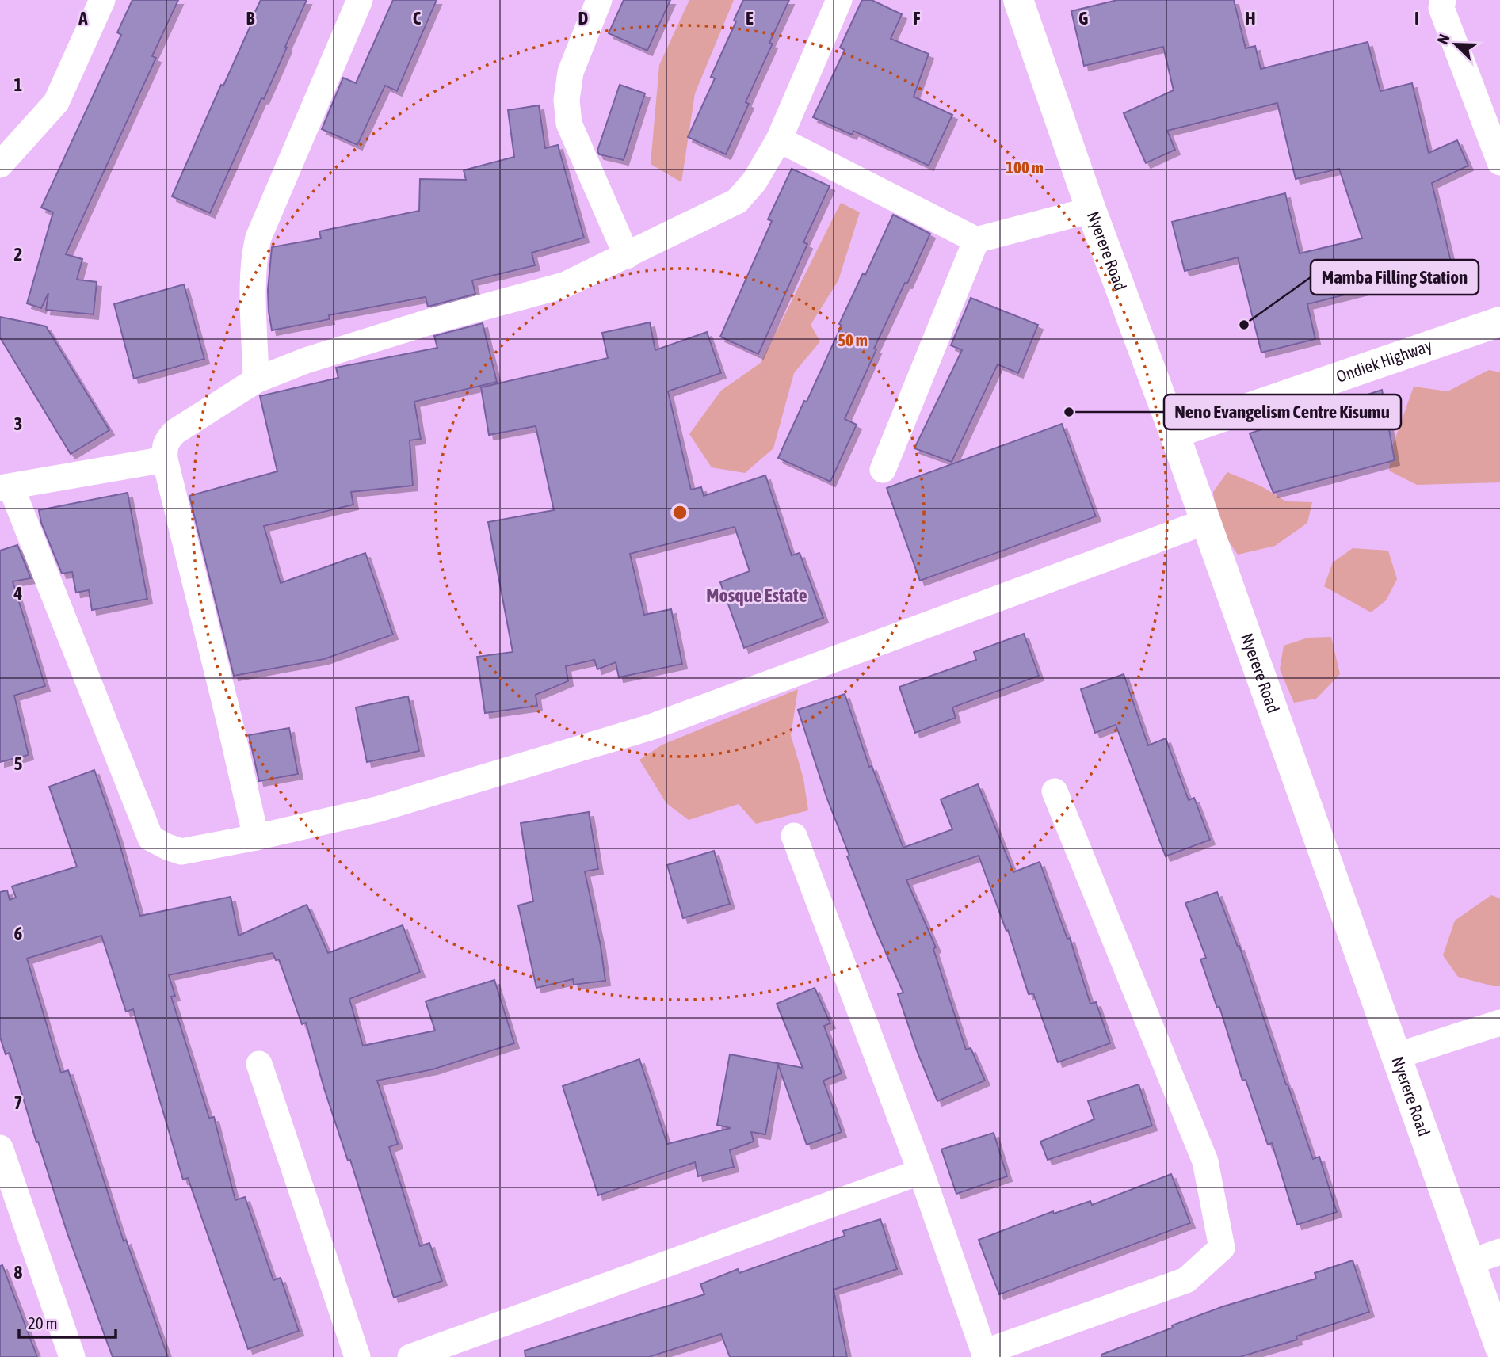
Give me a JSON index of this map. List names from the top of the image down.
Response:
{
  "streets": {
    "main road": ["Nyerere Road", "Ondiek Highway"]
  },
  "crossings": [
    ["Nyerere Road", "Ondiek Highway"]
  ],
  "districts": ["Mosque Estate"],
  "places": ["Mamba Filling Station", "Neno Evangelism Centre Kisumu"],
  "scale_bar": "20 m",
  "north": "top left",
  "grid": {
    "columns": [
      "A",
      "B",
      "C",
      "D",
      "E",
      "F",
      "G",
      "H",
      "I"
    ],
    "rows": [
      "1",
      "2",
      "3",
      "4",
      "5",
      "6",
      "7",
      "8"
    ]
  },
  "rings": ["100 m", "50 m"]
}
